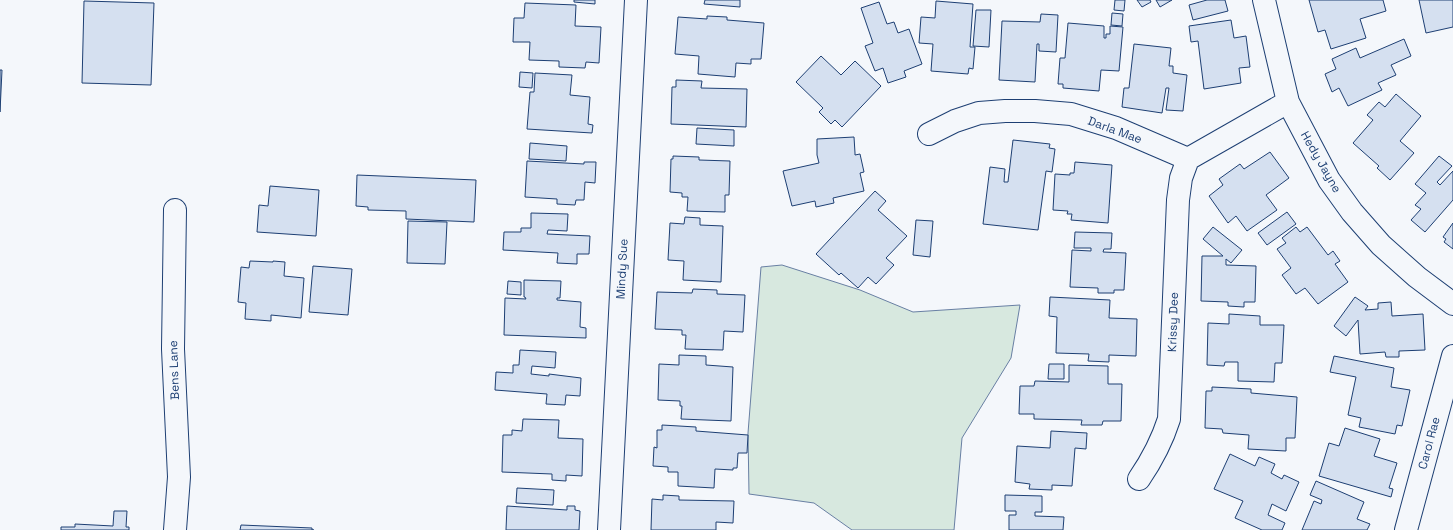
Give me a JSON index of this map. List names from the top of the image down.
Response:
{
  "streets": {
    "street": [
      "Darla Mae",
      "Hedy Jayne",
      "Mindy Sue",
      "Krissy Dee",
      "Bens Lane",
      "Carol Rae"
    ]
  },
  "crossings": [
    ["Darla Mae", "Krissy Dee"]
  ]
}
